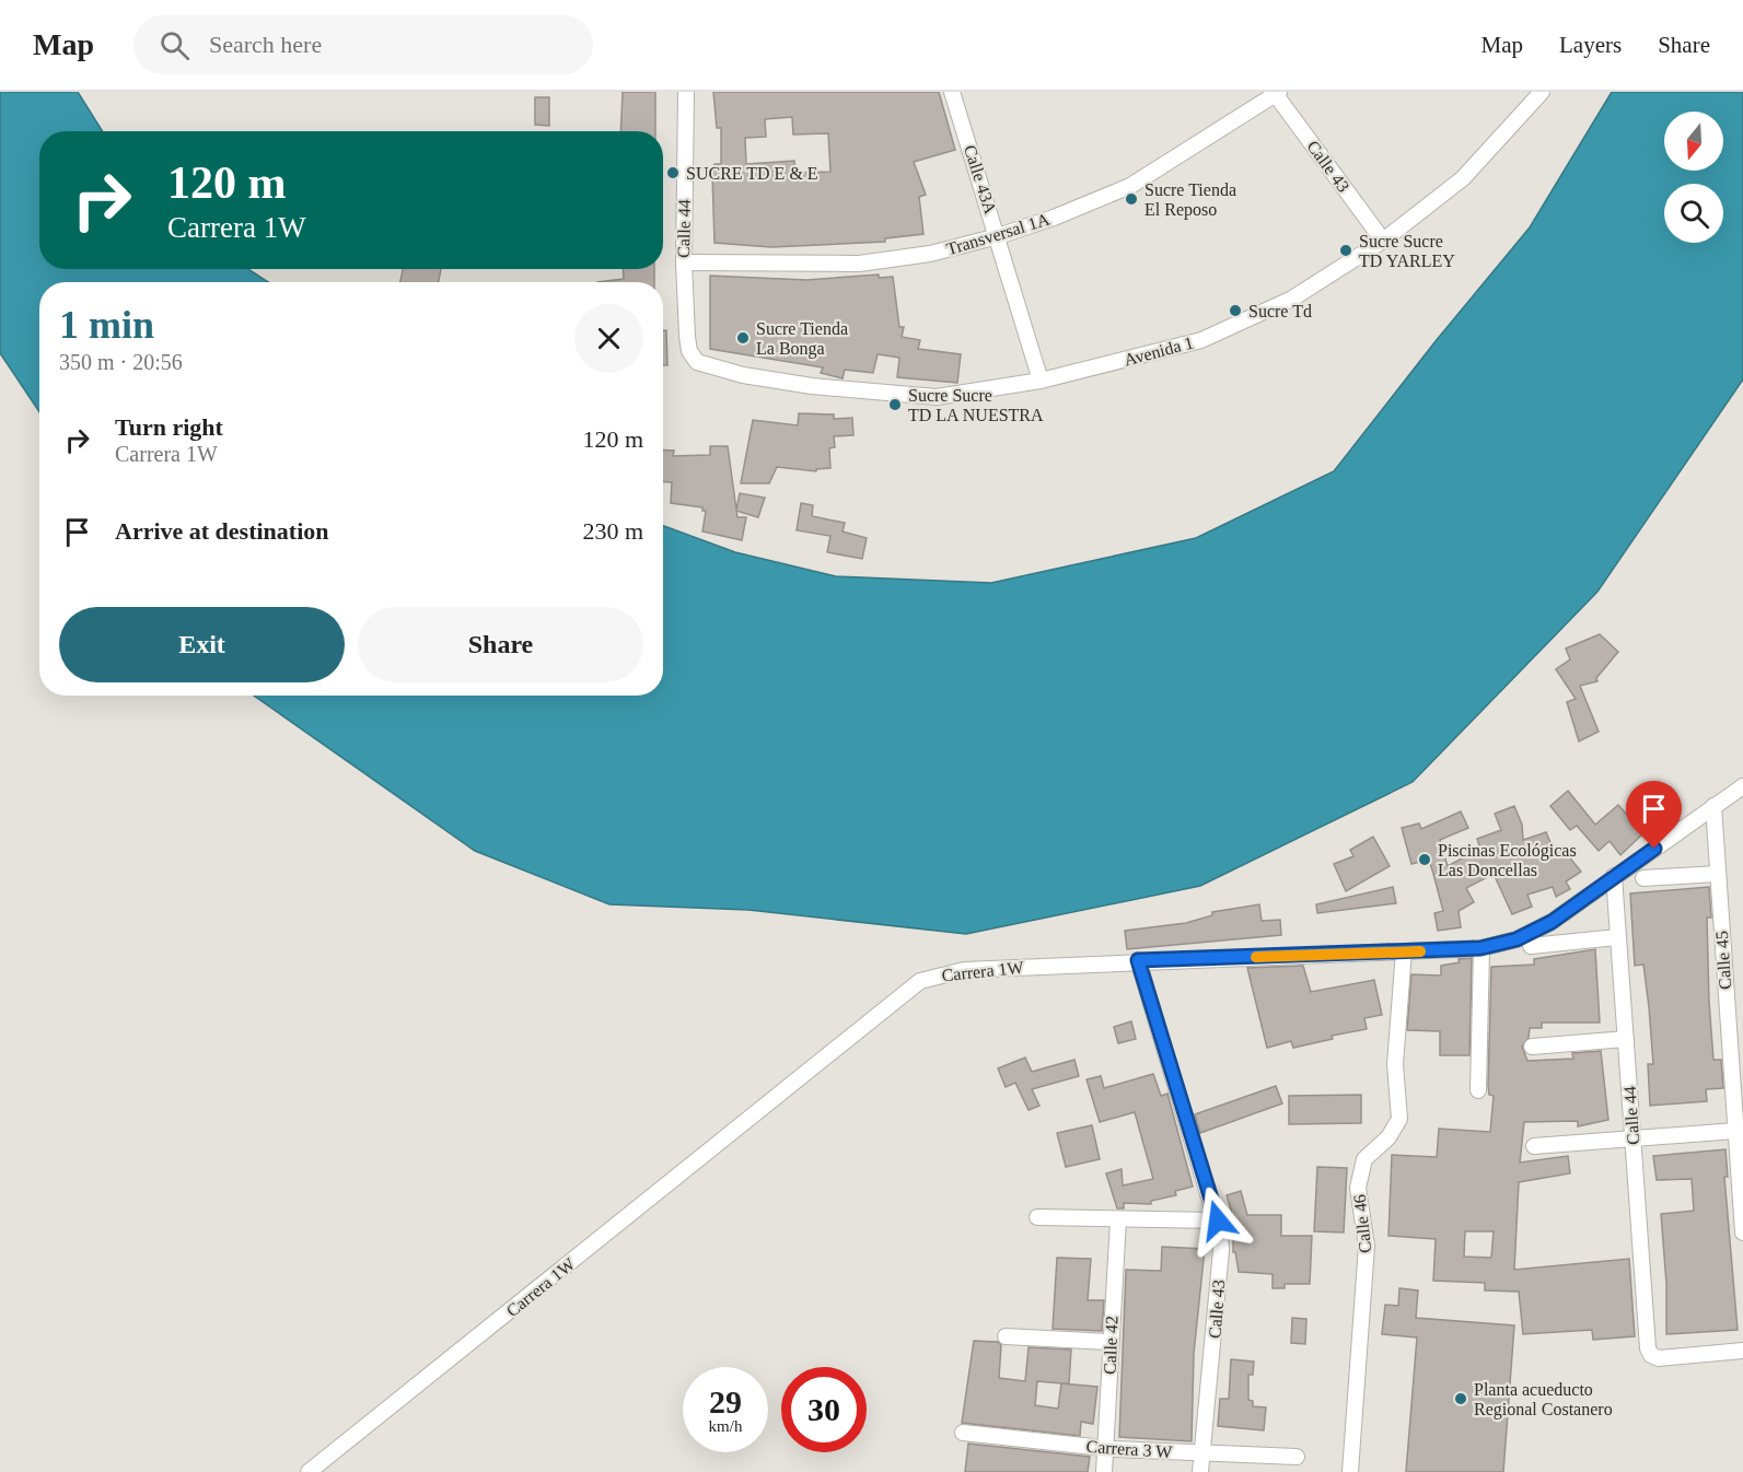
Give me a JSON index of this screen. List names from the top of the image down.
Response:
{
  "streets": {
    "street": [
      "Calle 43",
      "Calle 43A",
      "Calle 44",
      "Transversal 1A",
      "Avenida 1",
      "Calle 45",
      "Carrera 1W",
      "Calle 46",
      "Calle 42",
      "Carrera 3 W"
    ]
  },
  "crossings": [
    ["Calle 43", "Transversal 1A"],
    ["Calle 43", "Avenida 1"],
    ["Calle 43", "Carrera 1W"],
    ["Calle 43", "Carrera 3 W"],
    ["Calle 43A", "Transversal 1A"],
    ["Calle 43A", "Avenida 1"],
    ["Calle 44", "Transversal 1A"],
    ["Calle 44", "Avenida 1"],
    ["Calle 44", "Carrera 1W"],
    ["Calle 45", "Carrera 1W"],
    ["Carrera 1W", "Calle 46"],
    ["Calle 42", "Carrera 3 W"]
  ],
  "places": [
    "SUCRE TD E & E",
    "Sucre Tienda El Reposo",
    "Sucre Sucre TD YARLEY",
    "Sucre Td",
    "Sucre Tienda La Bonga",
    "Sucre Sucre TD LA NUESTRA",
    "Piscinas Ecológicas Las Doncellas",
    "Planta acueducto Regional Costanero"
  ],
  "north": "bottom",
  "page": {
    "header": "Map",
    "search": "Search here",
    "nav": ["Map", "Layers", "Share"],
    "turn": ["120 m", "Carrera 1W"],
    "heading": ["1 min", "350 m · 20:56"],
    "list": [
      {
        "name": "Turn right",
        "note": "Carrera 1W",
        "value": "120 m"
      },
      {
        "name": "Arrive at destination",
        "value": "230 m"
      }
    ],
    "buttons": ["Exit", "Share"],
    "speed": "29 km/h",
    "limit": "30"
  }
}
